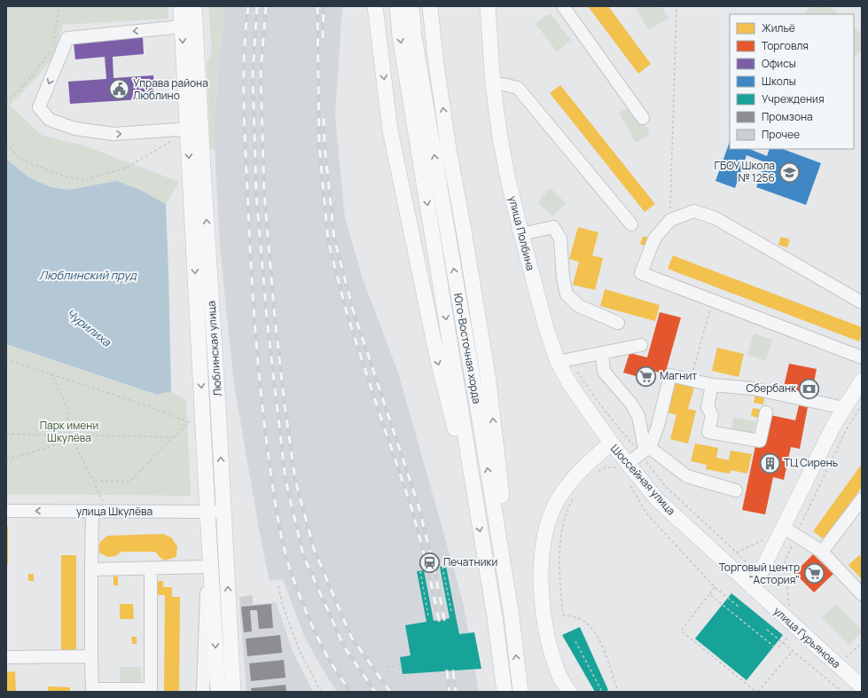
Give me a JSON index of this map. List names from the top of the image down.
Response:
{
  "streets": {
    "main road": [
      "улица Полбина",
      "Люблинская улица",
      "Юго-Восточная хорда",
      "Шоссейная улица",
      "улица Гурьянова"
    ],
    "street": ["улица Шкулёва"]
  },
  "crossings": [
    ["улица Полбина", "Шоссейная улица"],
    ["Люблинская улица", "улица Шкулёва"],
    ["Шоссейная улица", "улица Гурьянова"]
  ],
  "one_way": ["улица Шкулёва"],
  "water": ["Люблинский пруд", "Чурилиха"],
  "parks": ["Парк имени Шкулёва"],
  "places": {
    "public building": ["Управа района Люблино"],
    "school or university": ["ГБОУ Школа № 1256"],
    "supermarket": ["Магнит", "Торговый центр \"Астория\""],
    "bank": ["Сбербанк"],
    "building": ["ТЦ Сирень"],
    "station": ["Печатники"]
  },
  "legend": [
    "Жильё",
    "Торговля",
    "Офисы",
    "Школы",
    "Учреждения",
    "Промзона",
    "Прочее"
  ]
}
